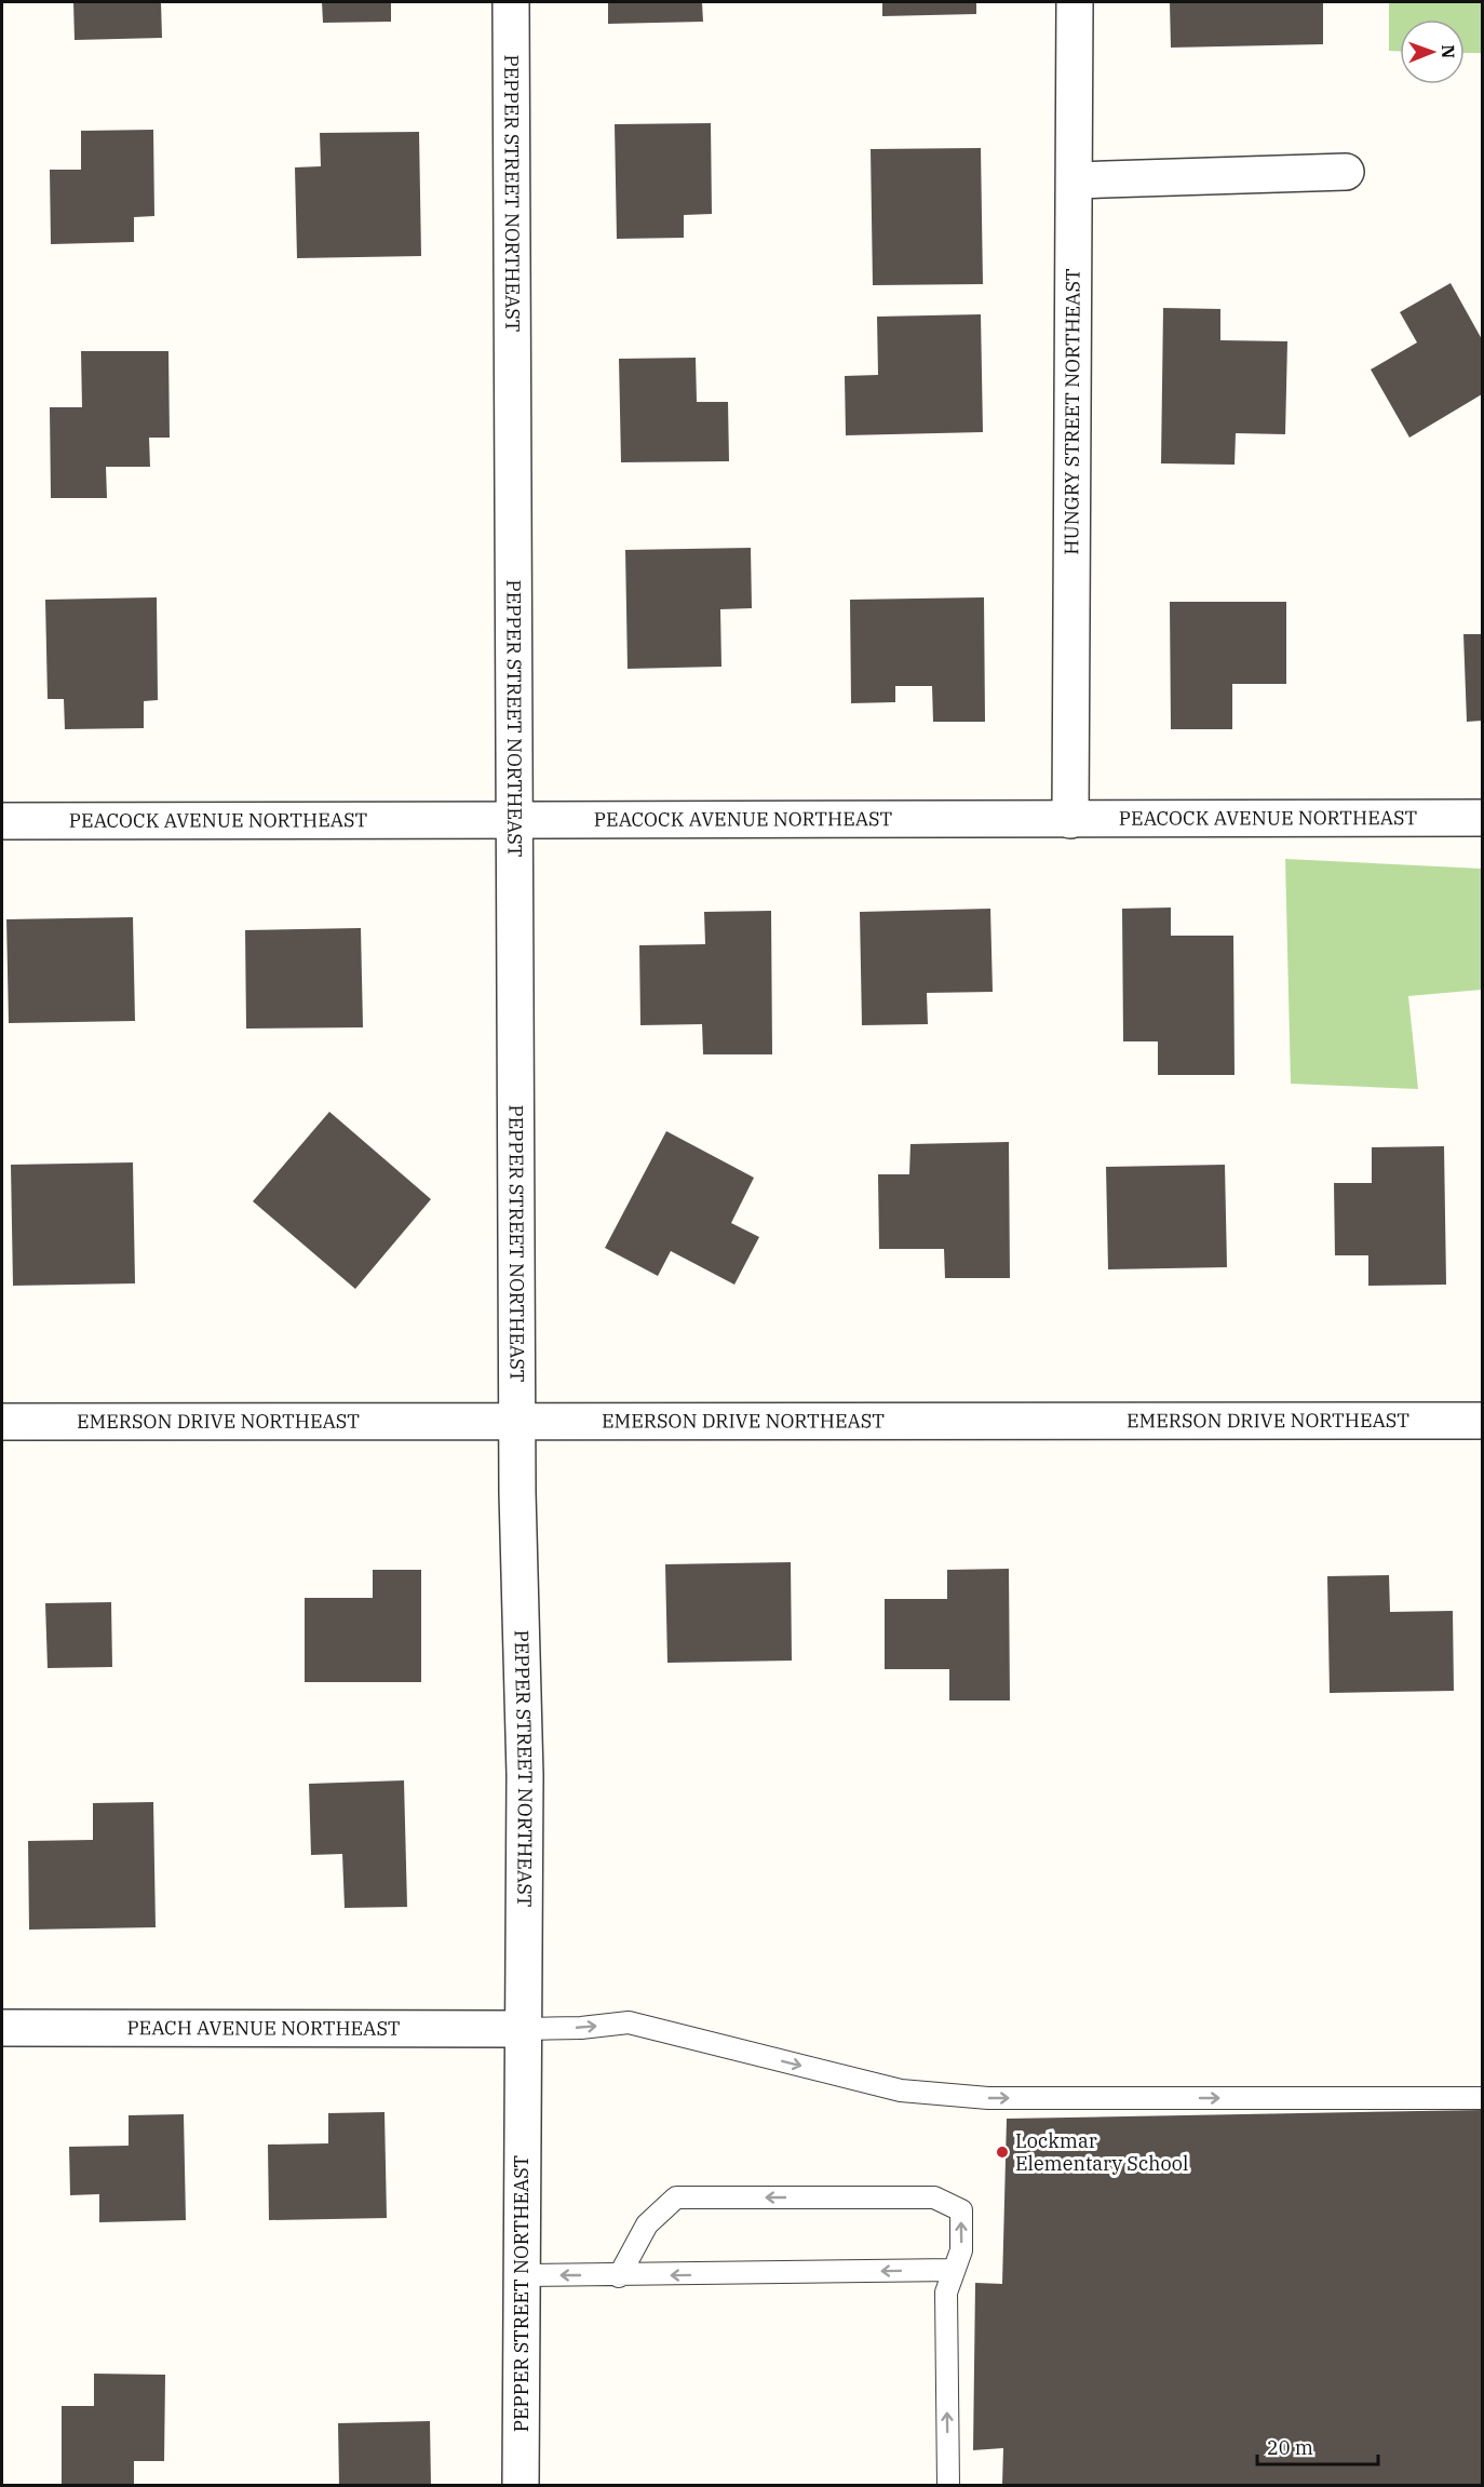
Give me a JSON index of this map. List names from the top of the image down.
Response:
{
  "streets": {
    "street": [
      "PEPPER STREET NORTHEAST",
      "HUNGRY STREET NORTHEAST",
      "PEACOCK AVENUE NORTHEAST",
      "EMERSON DRIVE NORTHEAST",
      "PEACH AVENUE NORTHEAST"
    ]
  },
  "crossings": [
    ["PEPPER STREET NORTHEAST", "PEACOCK AVENUE NORTHEAST"],
    ["PEPPER STREET NORTHEAST", "EMERSON DRIVE NORTHEAST"],
    ["PEPPER STREET NORTHEAST", "PEACH AVENUE NORTHEAST"],
    ["HUNGRY STREET NORTHEAST", "PEACOCK AVENUE NORTHEAST"]
  ],
  "places": ["Lockmar Elementary School"],
  "scale_bar": "20 m",
  "north": "right"
}
